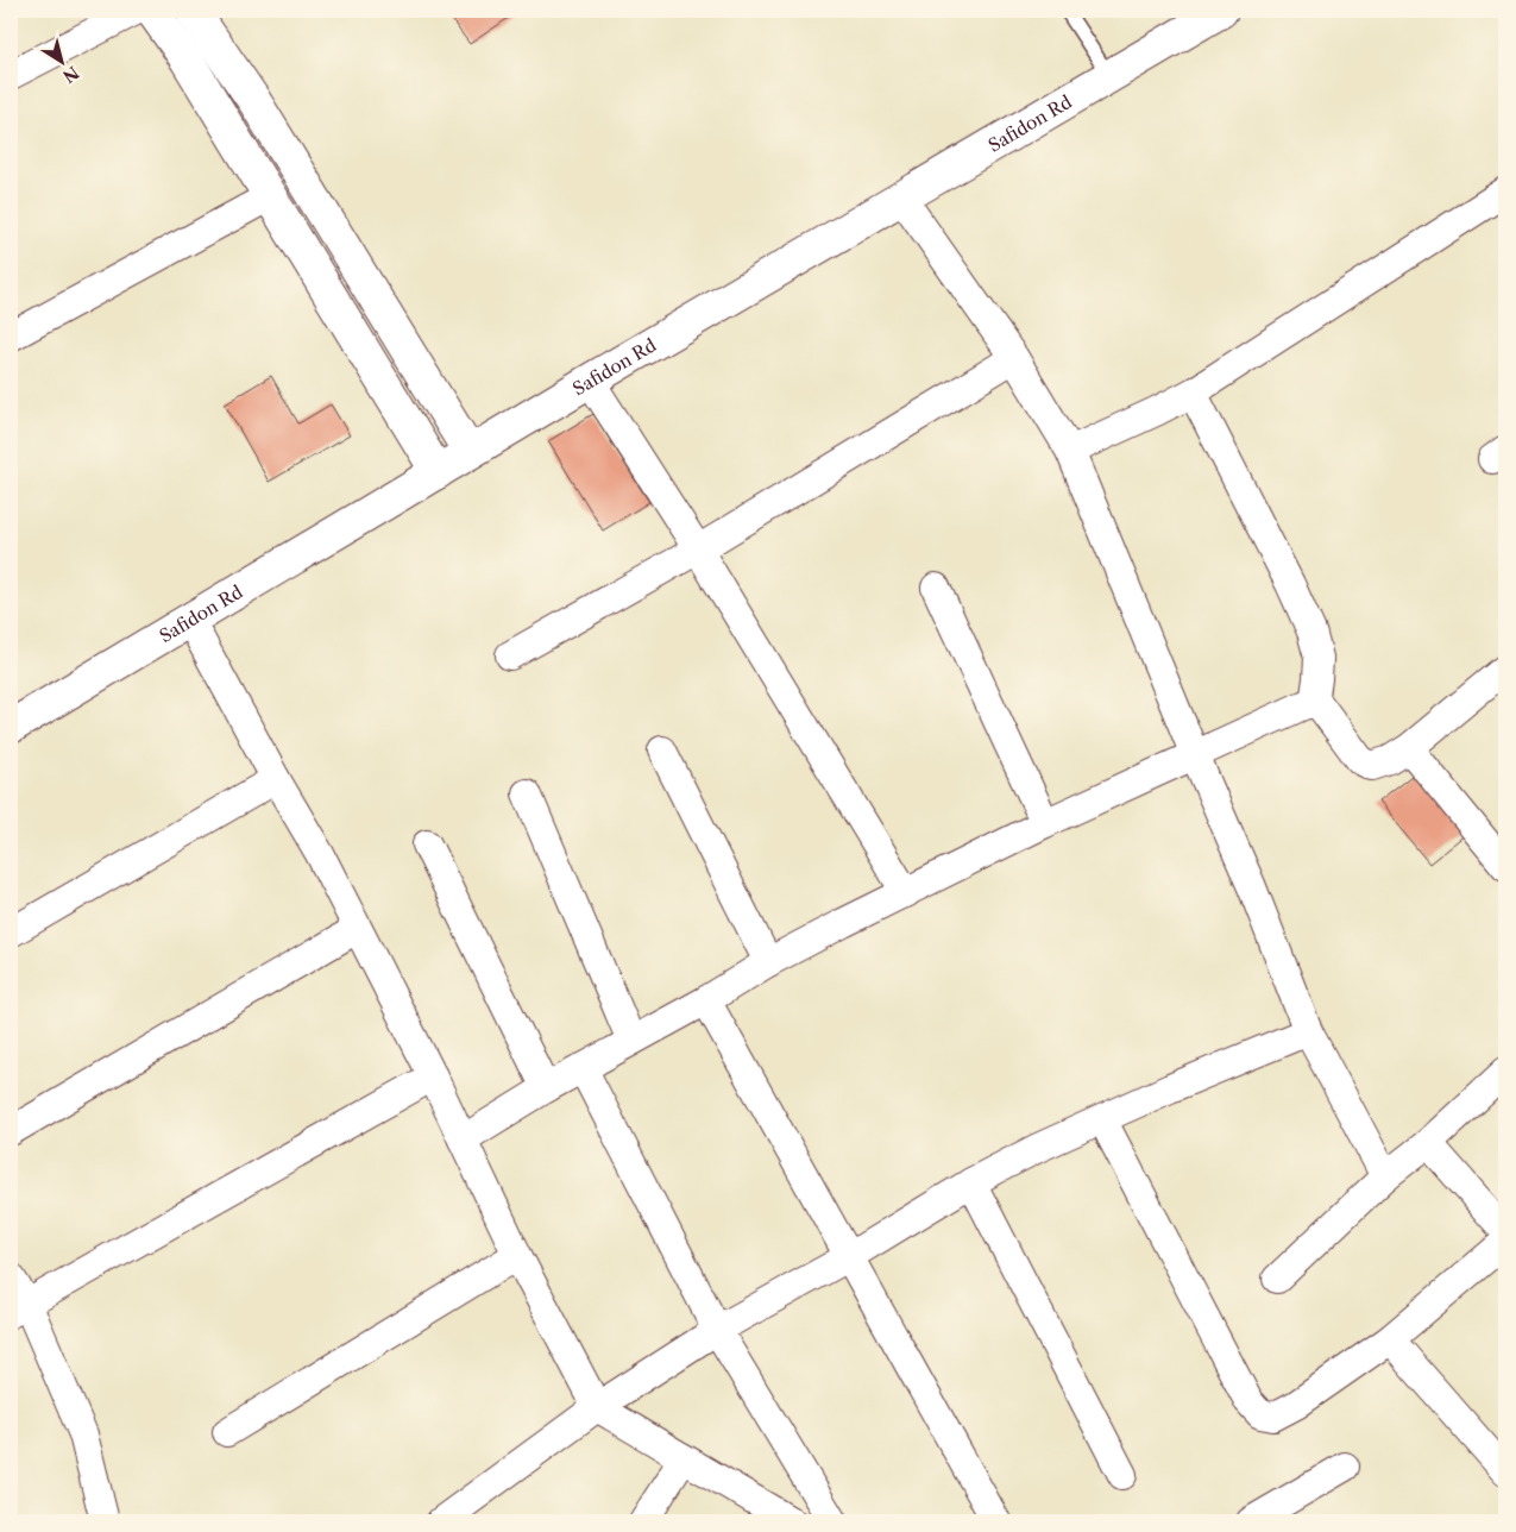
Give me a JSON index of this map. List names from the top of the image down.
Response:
{
  "streets": {
    "main road": ["Safidon Rd"]
  },
  "north": "bottom right"
}
